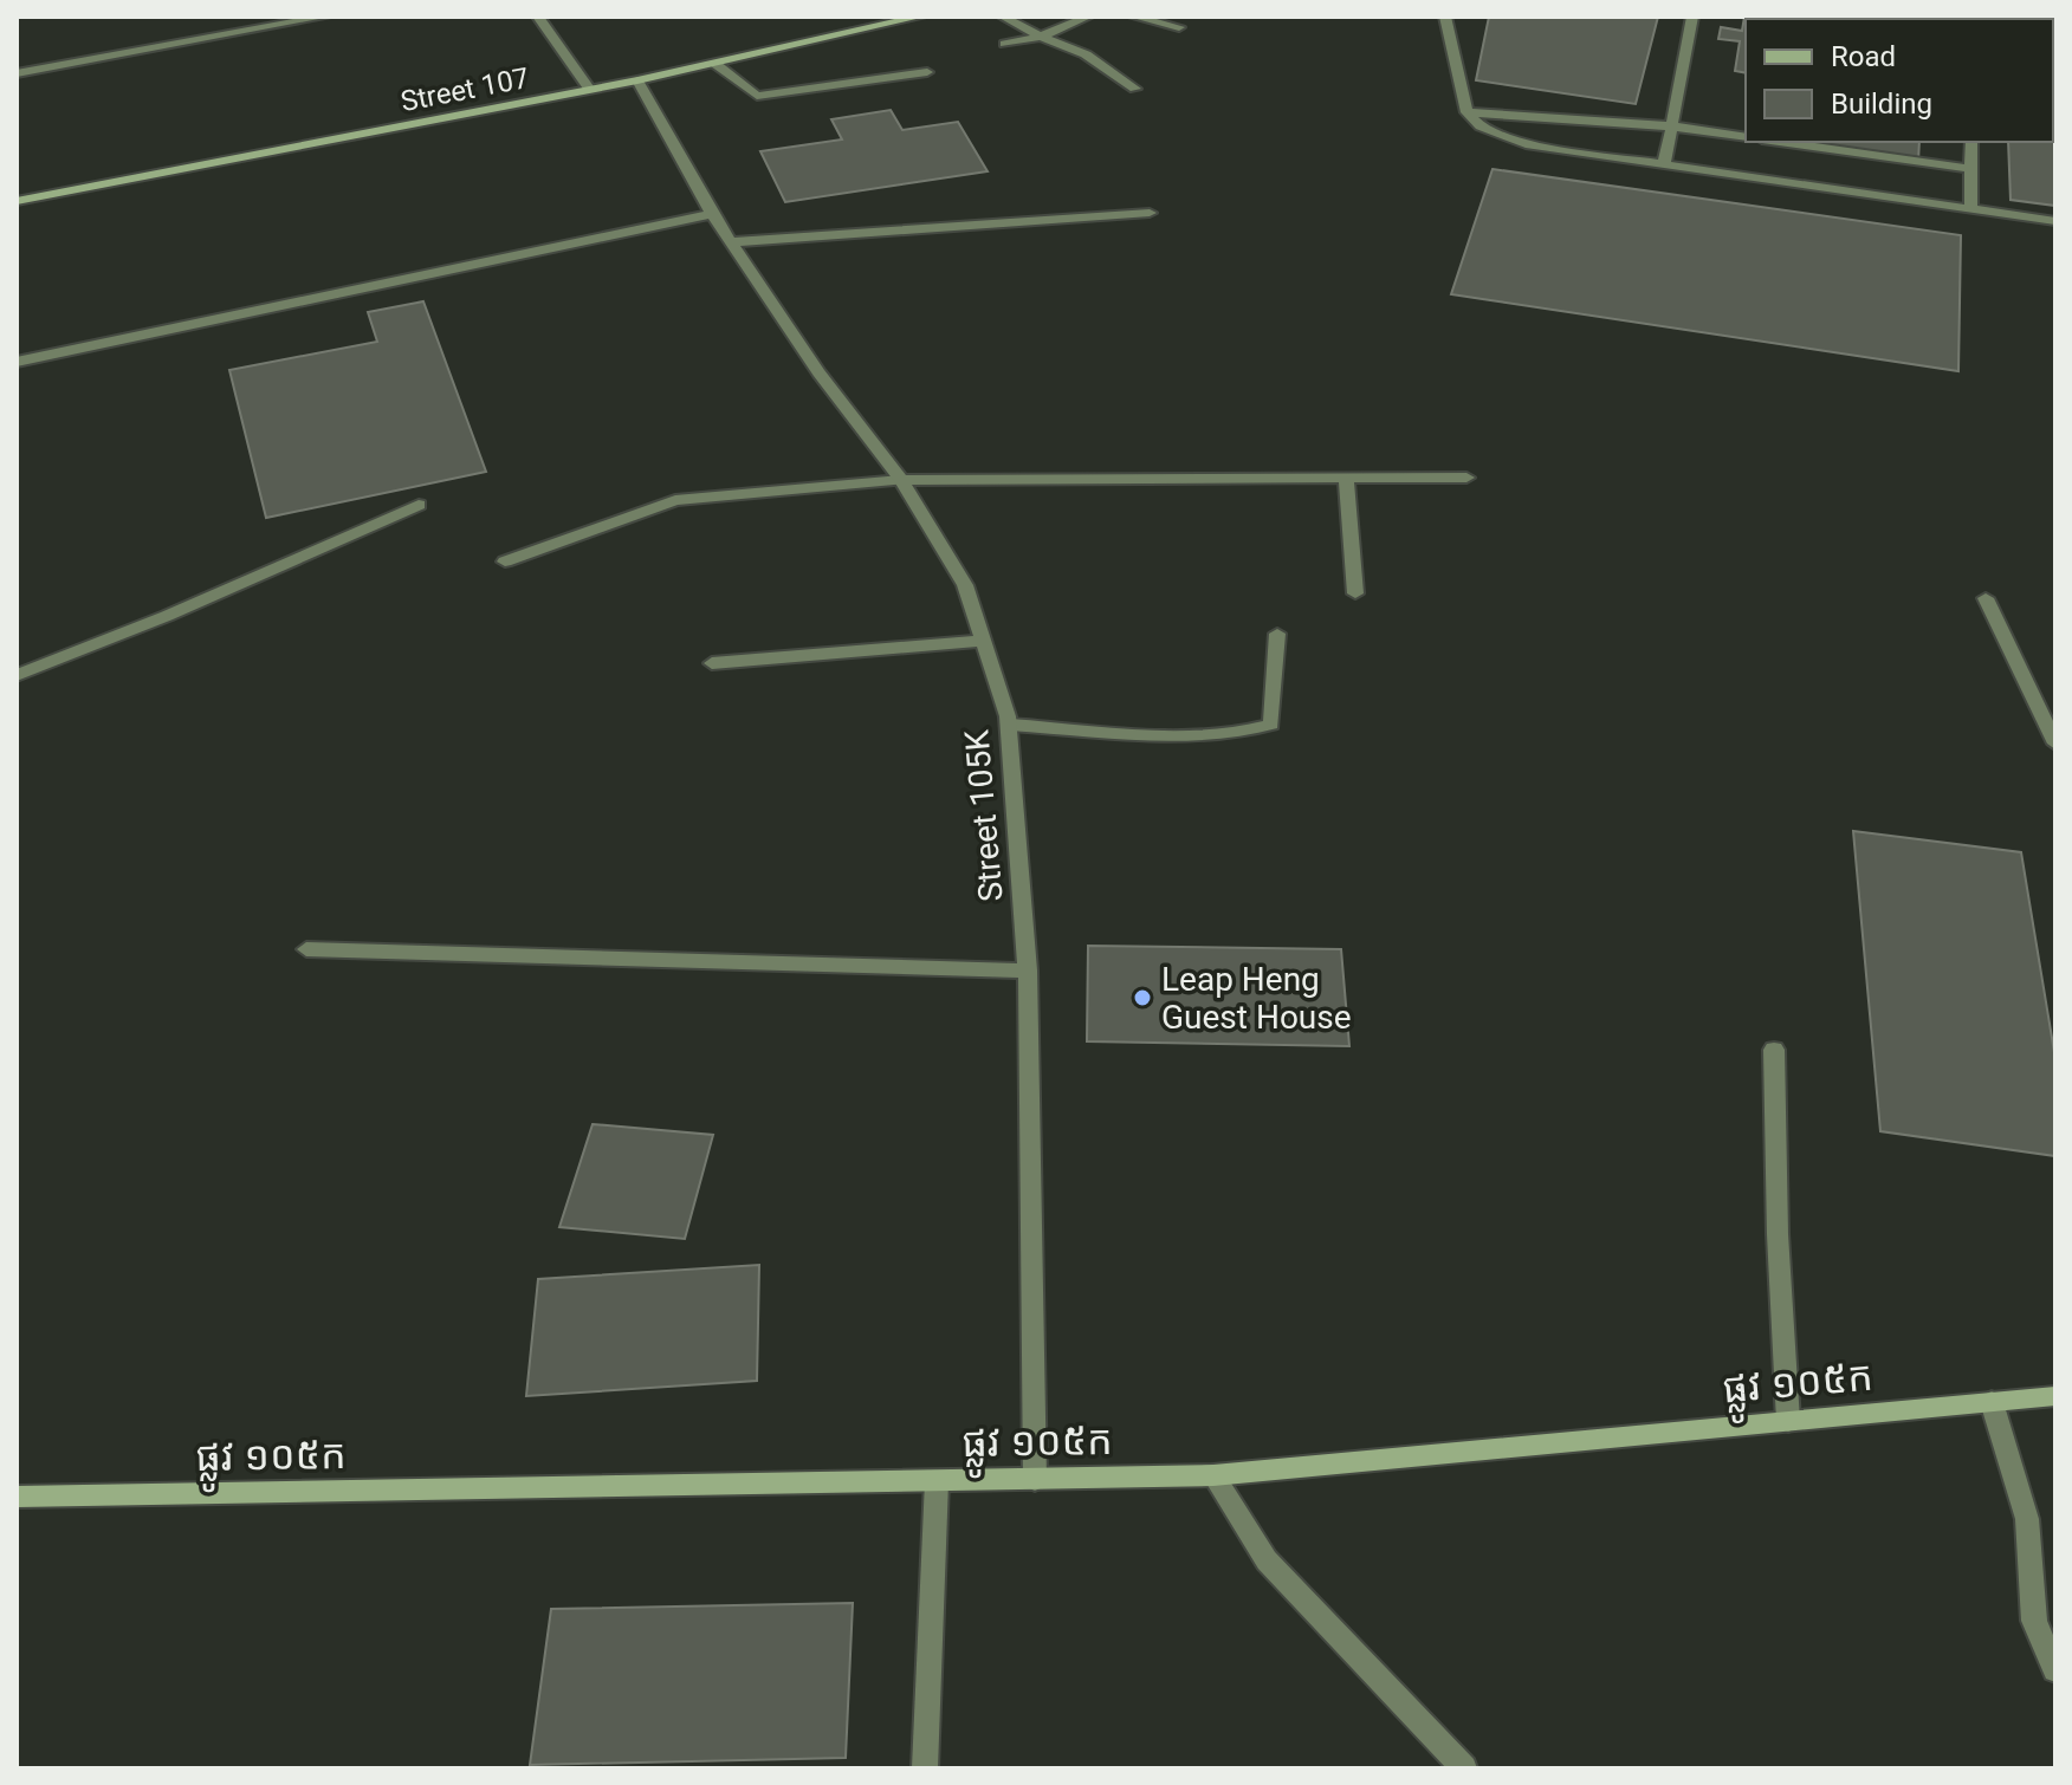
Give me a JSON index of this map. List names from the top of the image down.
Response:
{
  "streets": {
    "main road": ["Street 107", "ផ្លូវ ១០៥ក"],
    "street": ["Street 105K"]
  },
  "crossings": [
    ["Street 107", "Street 105K"],
    ["Street 105K", "ផ្លូវ ១០៥ក"]
  ],
  "places": ["Leap Heng Guest House"],
  "legend": ["Road", "Building"]
}
